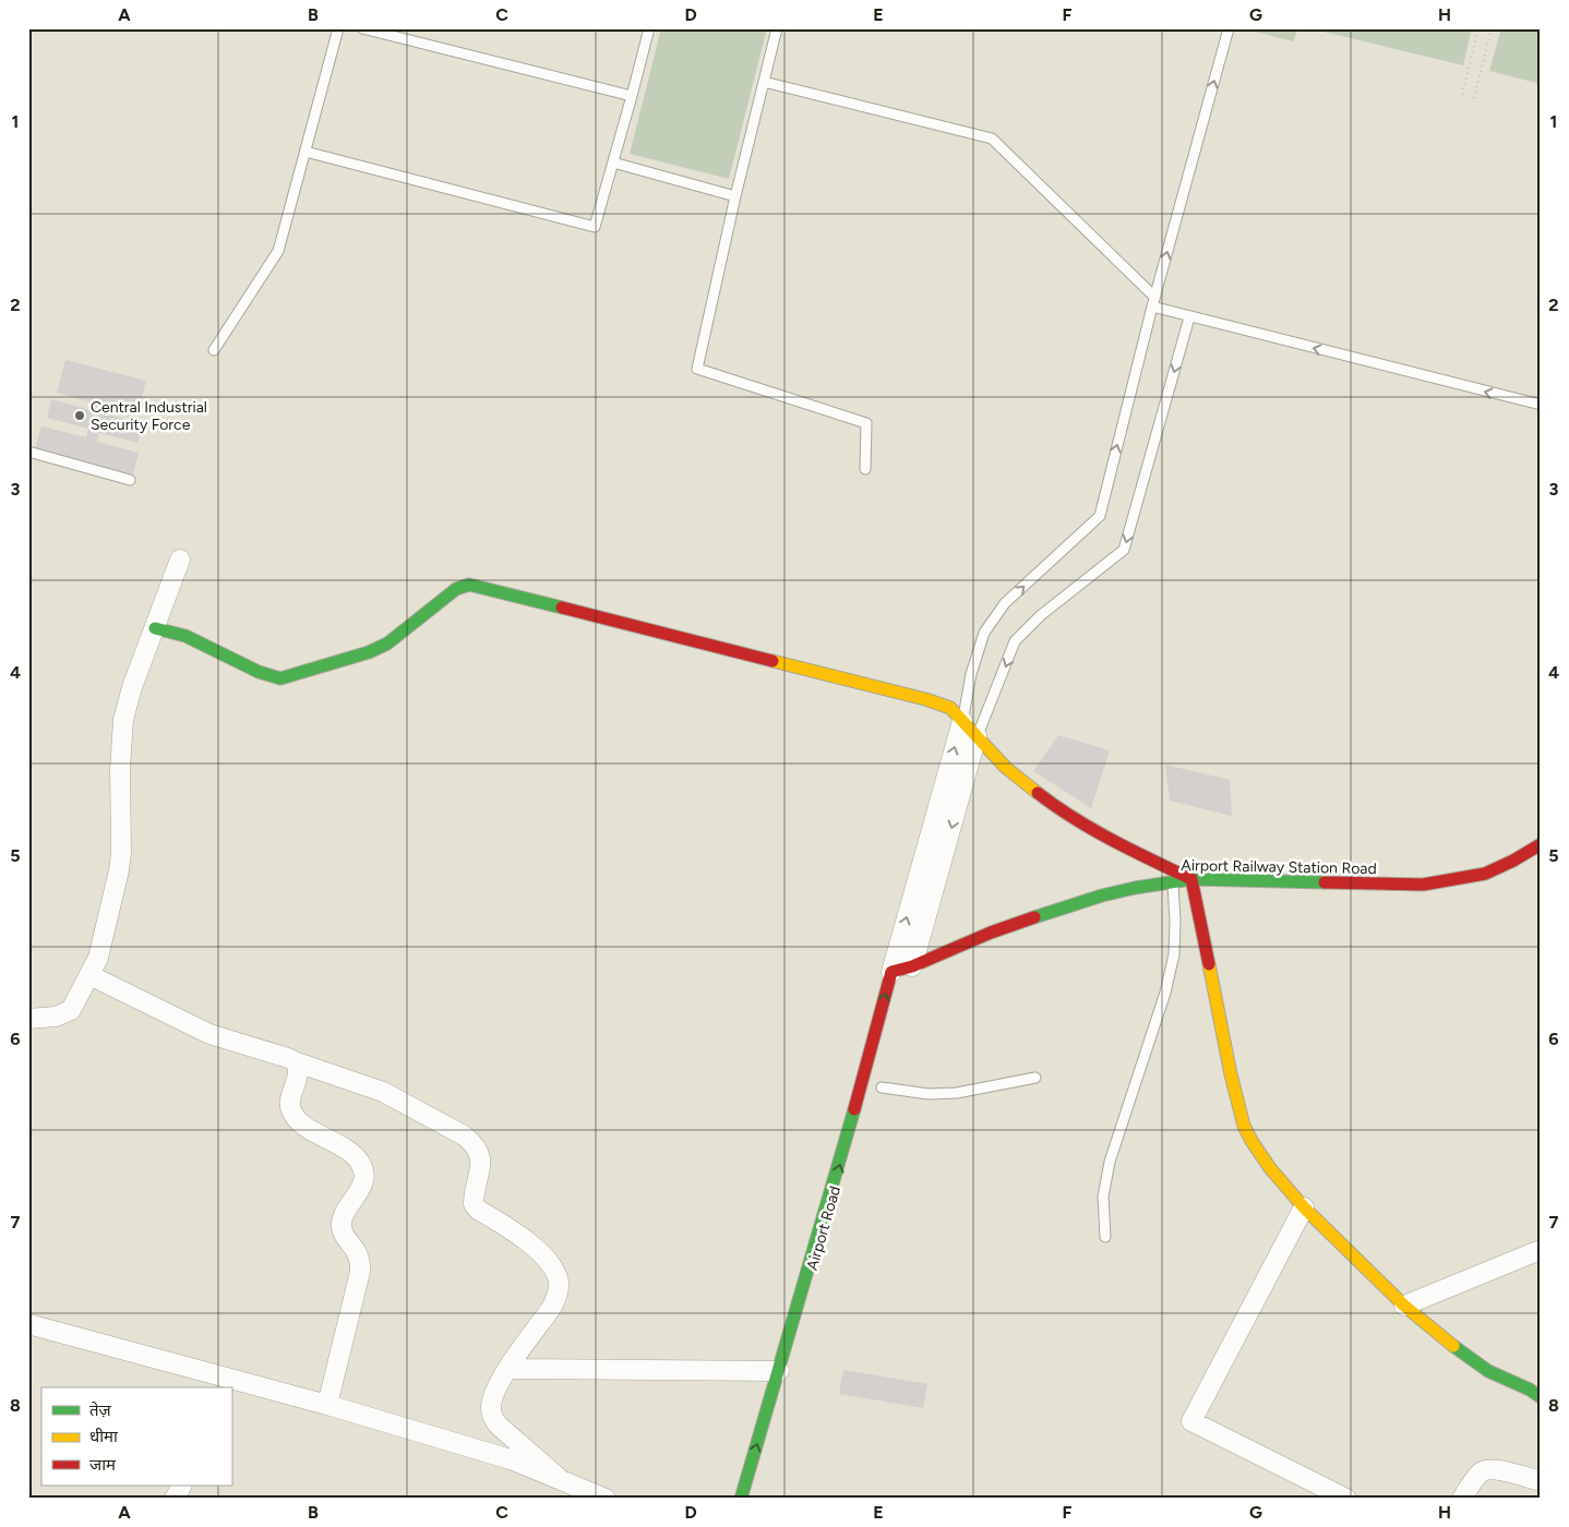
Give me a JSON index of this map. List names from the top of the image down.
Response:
{
  "streets": {
    "street": ["Airport Railway Station Road"]
  },
  "places": ["Central Industrial Security Force"],
  "legend": ["तेज़", "धीमा", "जाम"],
  "grid": {
    "columns": [
      "A",
      "B",
      "C",
      "D",
      "E",
      "F",
      "G",
      "H"
    ],
    "rows": [
      "1",
      "2",
      "3",
      "4",
      "5",
      "6",
      "7",
      "8"
    ]
  }
}
